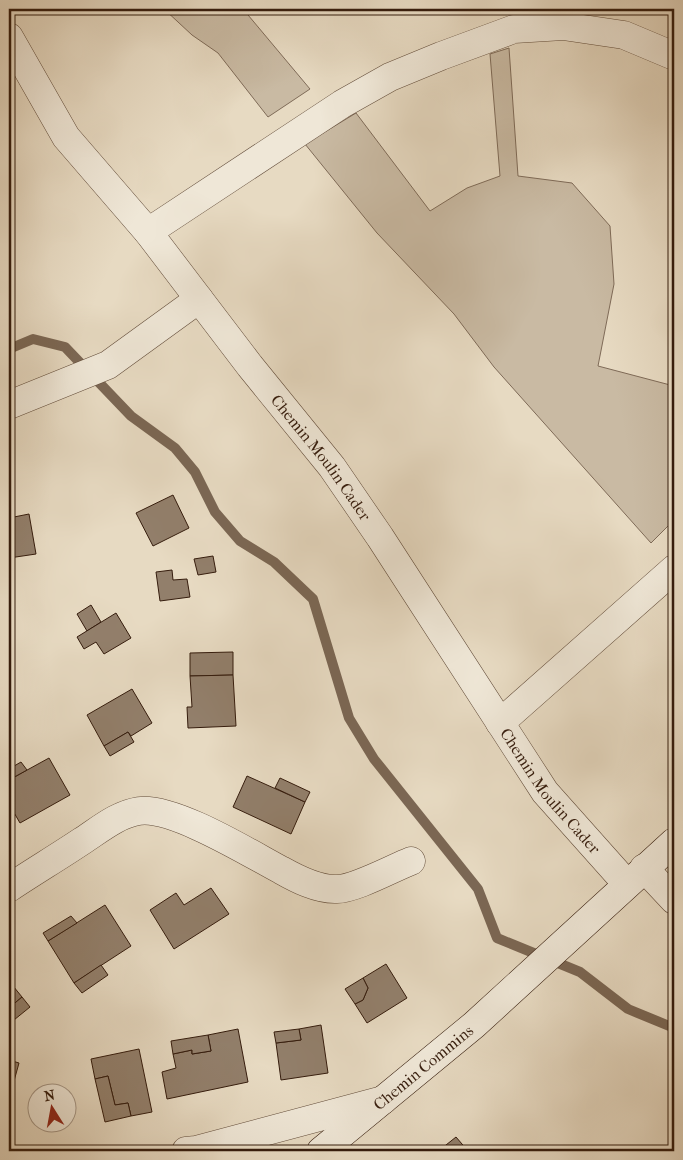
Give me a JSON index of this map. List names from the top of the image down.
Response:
{
  "streets": {
    "street": ["Chemin Moulin Cader", "Chemin Commins"]
  },
  "crossings": [
    ["Chemin Moulin Cader", "Chemin Commins"]
  ],
  "north": "top"
}
